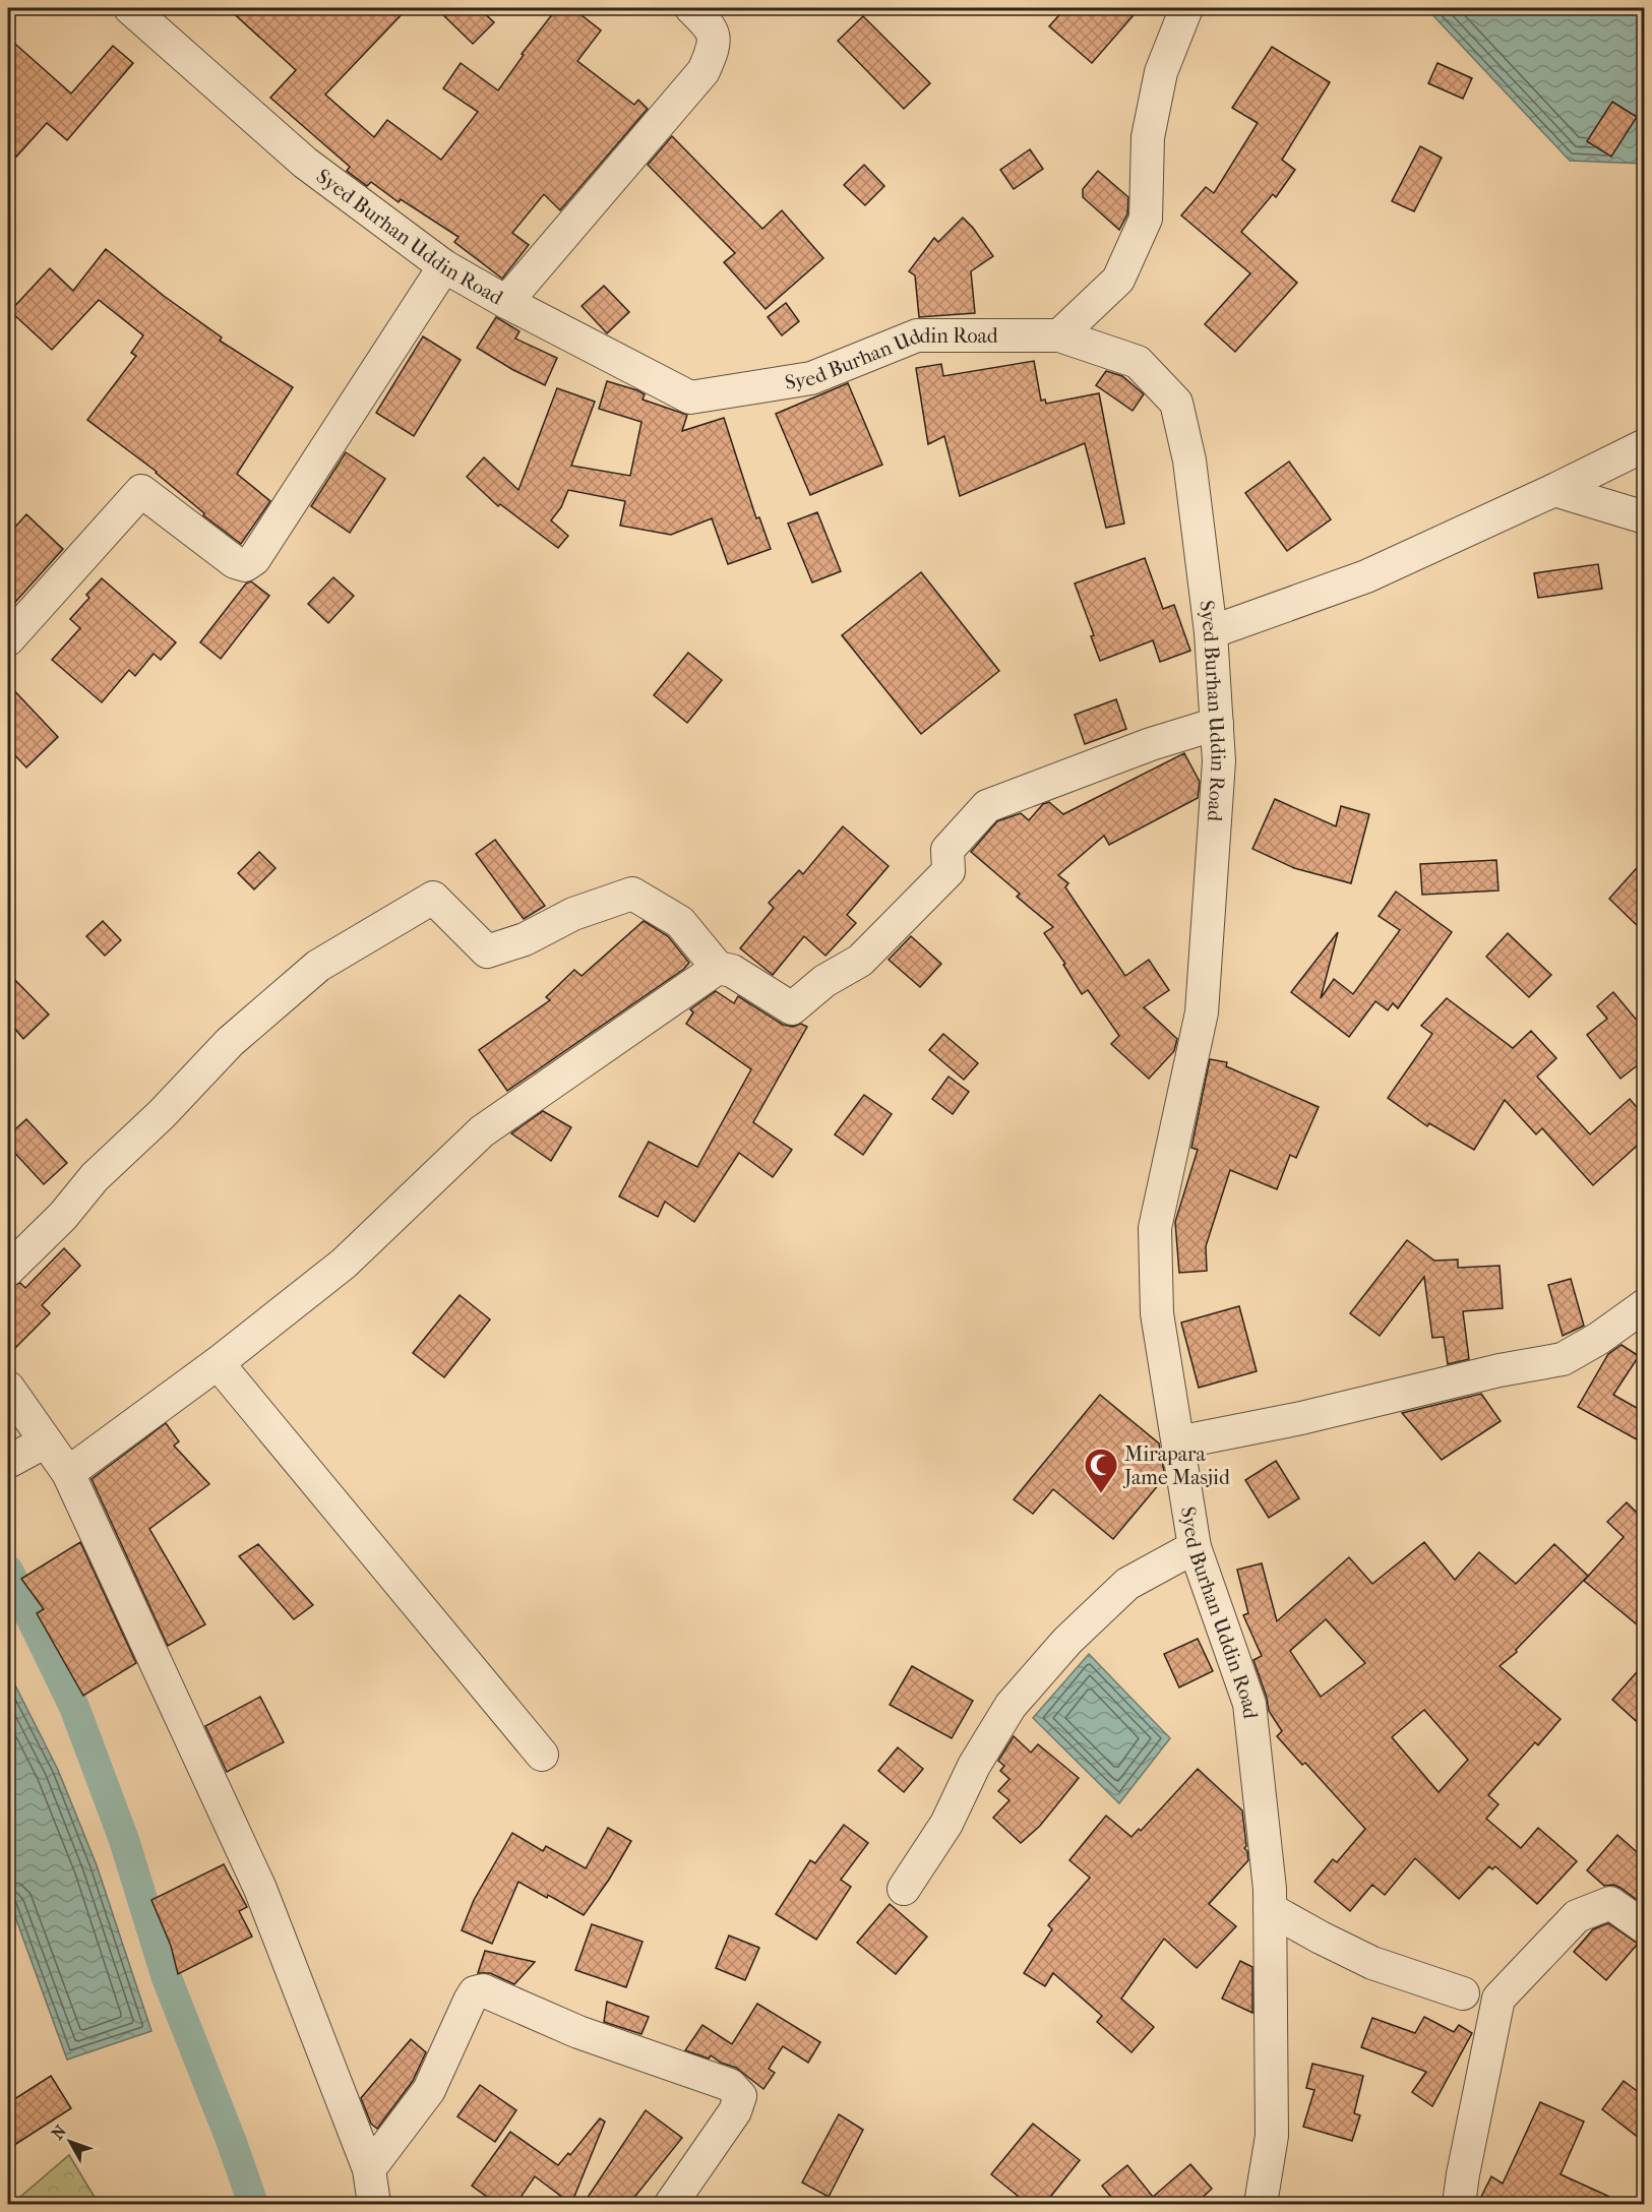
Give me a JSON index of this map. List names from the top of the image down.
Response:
{
  "streets": {
    "street": ["Syed Burhan Uddin Road"]
  },
  "places": {
    "mosque": ["Mirapara Jame Masjid"]
  },
  "north": "top left"
}
